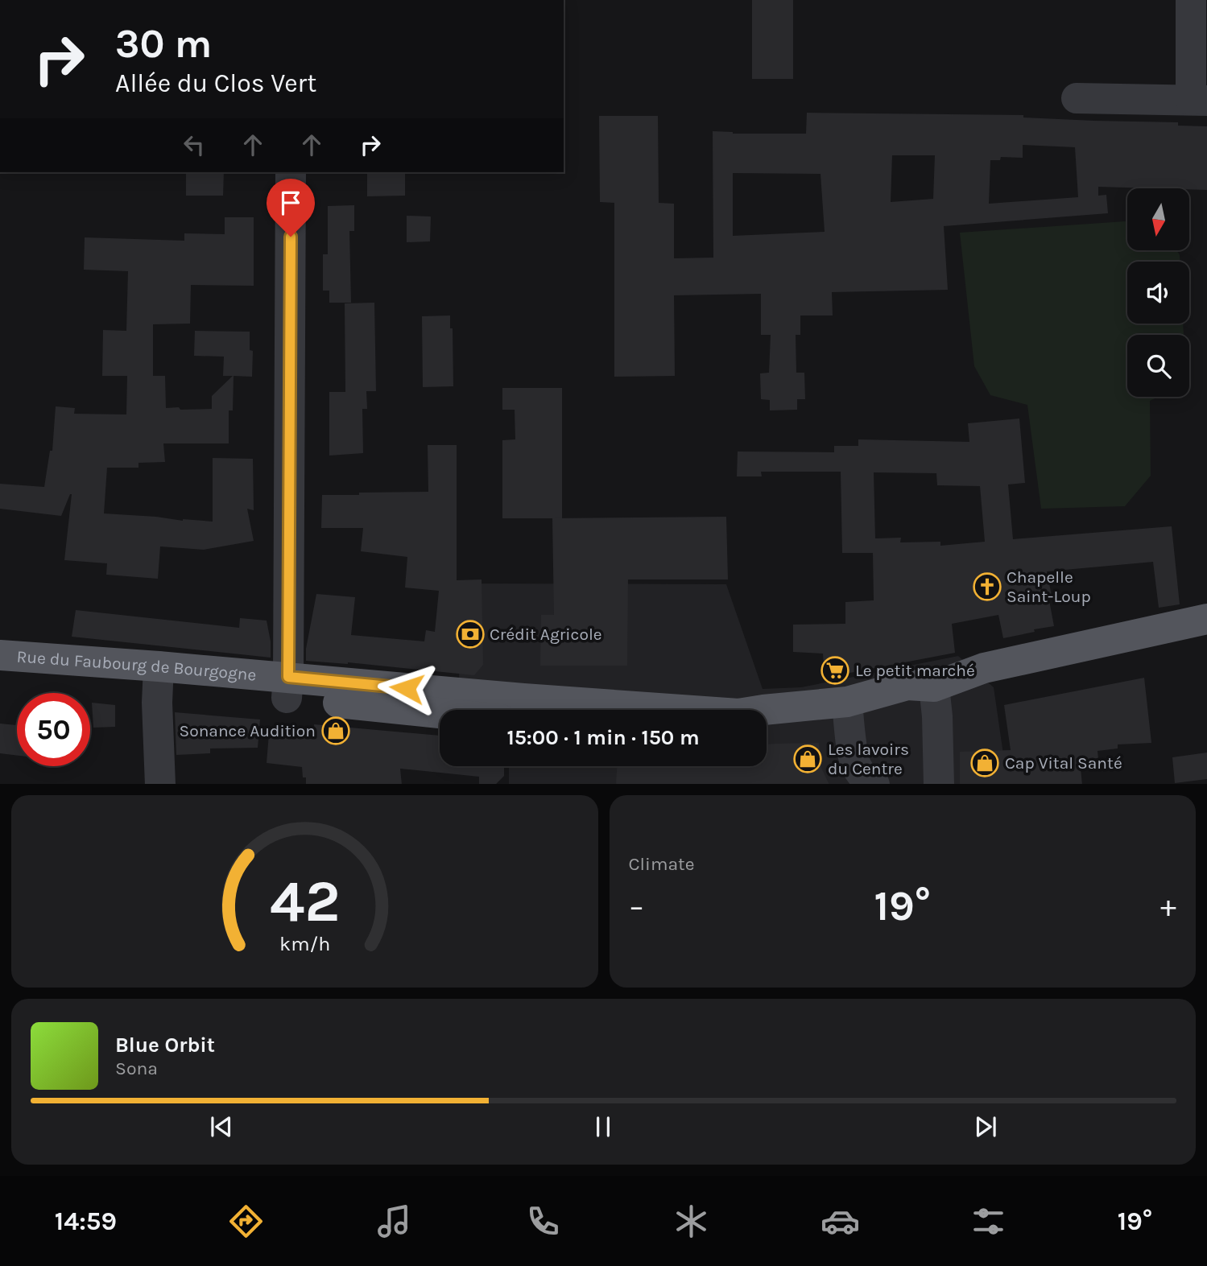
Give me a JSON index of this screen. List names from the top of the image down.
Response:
{
  "streets": {
    "main road": ["Rue du Faubourg de Bourgogne"]
  },
  "places": {
    "church": ["Chapelle Saint-Loup"],
    "bank": ["Crédit Agricole"],
    "supermarket": ["Le petit marché"],
    "shop": ["Sonance Audition", "Les lavoirs du Centre", "Cap Vital Santé"]
  },
  "north": "bottom",
  "page": {
    "turn": ["30 m", "Allée du Clos Vert"],
    "limit": "50",
    "trip": "15:00 · 1 min · 150 m",
    "tile": "Climate",
    "heat": ["−", "19°", "+"],
    "song": ["Blue Orbit", "Sona"],
    "tabs": ["14:59", "19°"],
    "gauge": ["42", "km/h"]
  }
}
